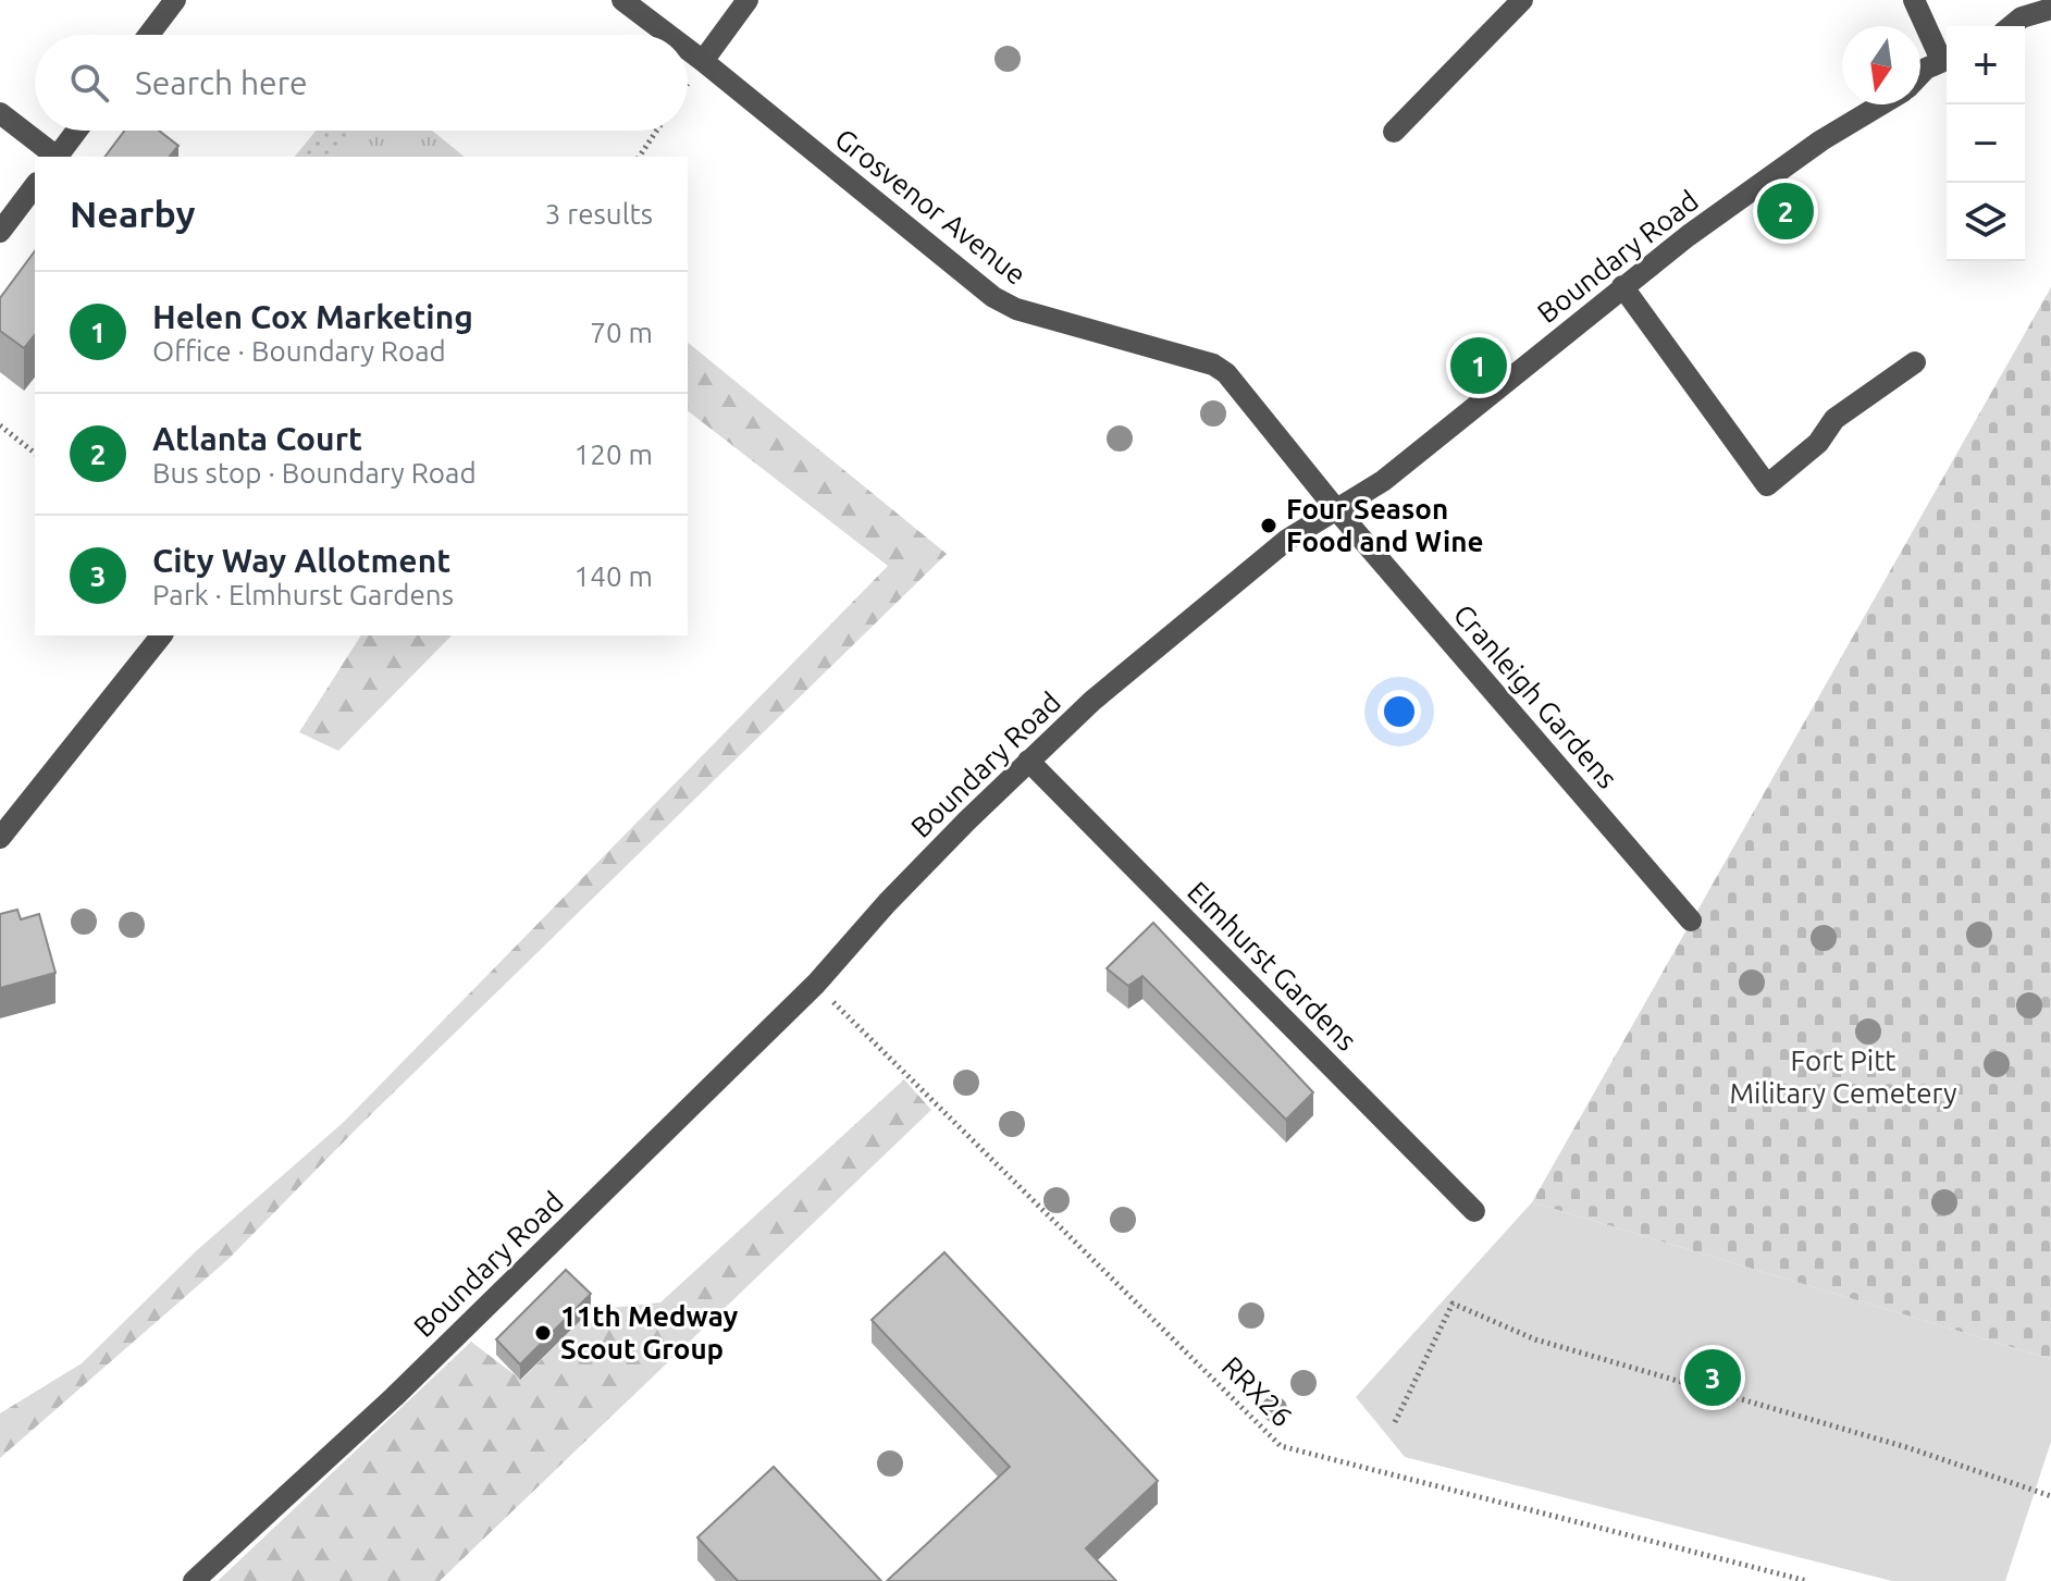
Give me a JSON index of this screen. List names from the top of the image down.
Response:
{
  "streets": {
    "street": [
      "Grosvenor Avenue",
      "Boundary Road",
      "Cranleigh Gardens",
      "Elmhurst Gardens"
    ],
    "path": ["RRX26"]
  },
  "crossings": [
    ["Grosvenor Avenue", "Boundary Road"],
    ["Grosvenor Avenue", "Cranleigh Gardens"],
    ["Boundary Road", "Cranleigh Gardens"],
    ["Boundary Road", "Elmhurst Gardens"],
    ["Boundary Road", "RRX26"]
  ],
  "parks": ["Fort Pitt Military Cemetery"],
  "places": ["Four Season Food and Wine", "11th Medway Scout Group"],
  "north": "bottom",
  "page": {
    "map_buttons": ["+", "−"],
    "search": "Search here",
    "heading": ["Nearby", "3 results"],
    "pins": ["2", "1", "3"],
    "list": [
      {
        "mark": "1",
        "name": "Helen Cox Marketing",
        "note": "Office · Boundary Road",
        "value": "70 m"
      },
      {
        "mark": "2",
        "name": "Atlanta Court",
        "note": "Bus stop · Boundary Road",
        "value": "120 m"
      },
      {
        "mark": "3",
        "name": "City Way Allotment",
        "note": "Park · Elmhurst Gardens",
        "value": "140 m"
      }
    ]
  }
}
